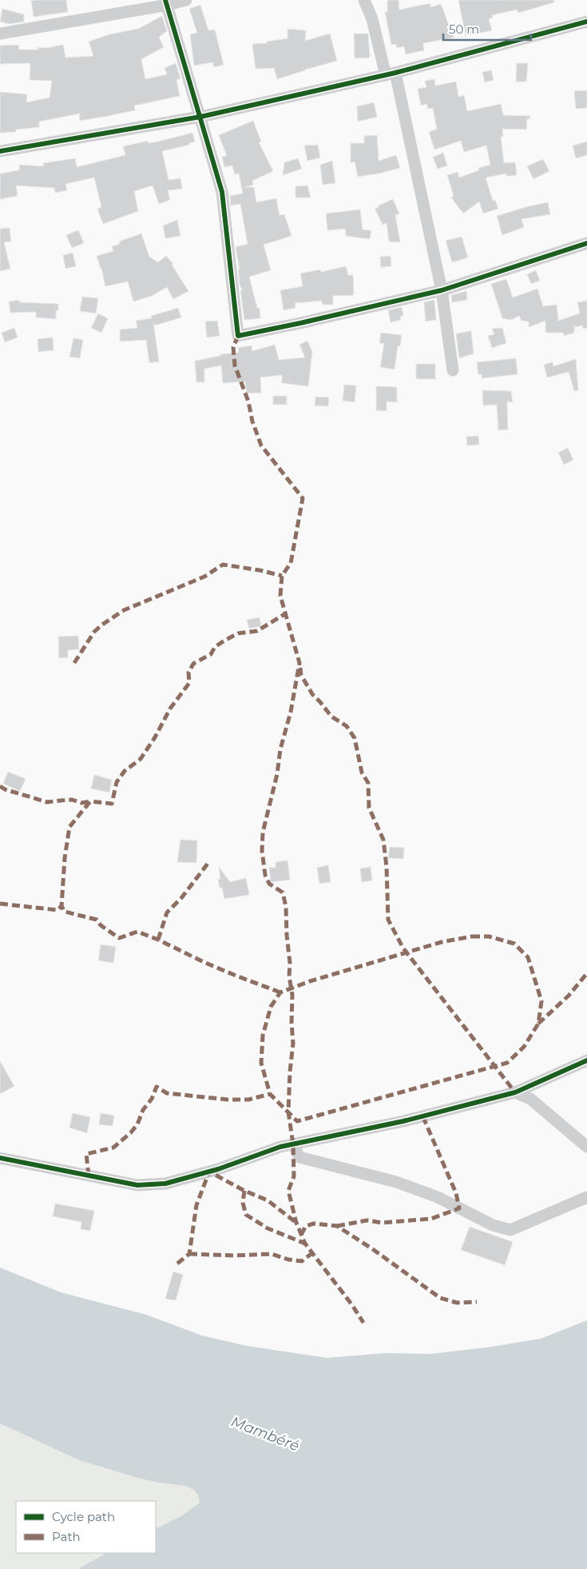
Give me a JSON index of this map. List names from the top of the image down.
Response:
{
  "water": ["Mambéré"],
  "legend": ["Cycle path", "Path"],
  "scale_bar": "50 m"
}
